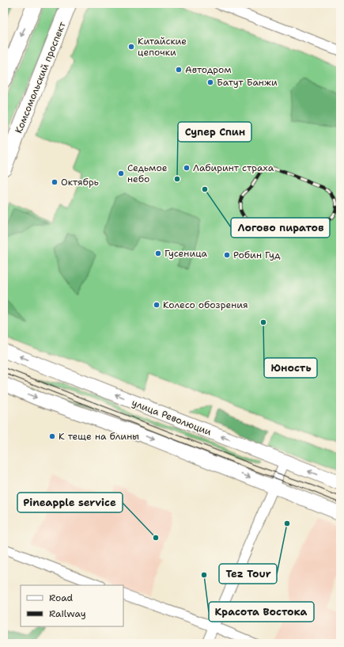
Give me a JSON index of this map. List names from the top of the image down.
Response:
{
  "streets": {
    "main road": ["Комсомольский проспект", "улица Революции"]
  },
  "places": [
    "Китайские цепочки",
    "Автодром",
    "Батут Банжи",
    "Лабиринт cтраха",
    "Седьмое небо",
    "Супер Спин",
    "Октябрь",
    "Логово пиратов",
    "Гусеница",
    "Робин Гуд",
    "Колесо обозрения",
    "Юность",
    "К теще на блины",
    "Tez Tour",
    "Pineapple service",
    "Красота Востока"
  ],
  "legend": ["Road", "Railway"]
}
